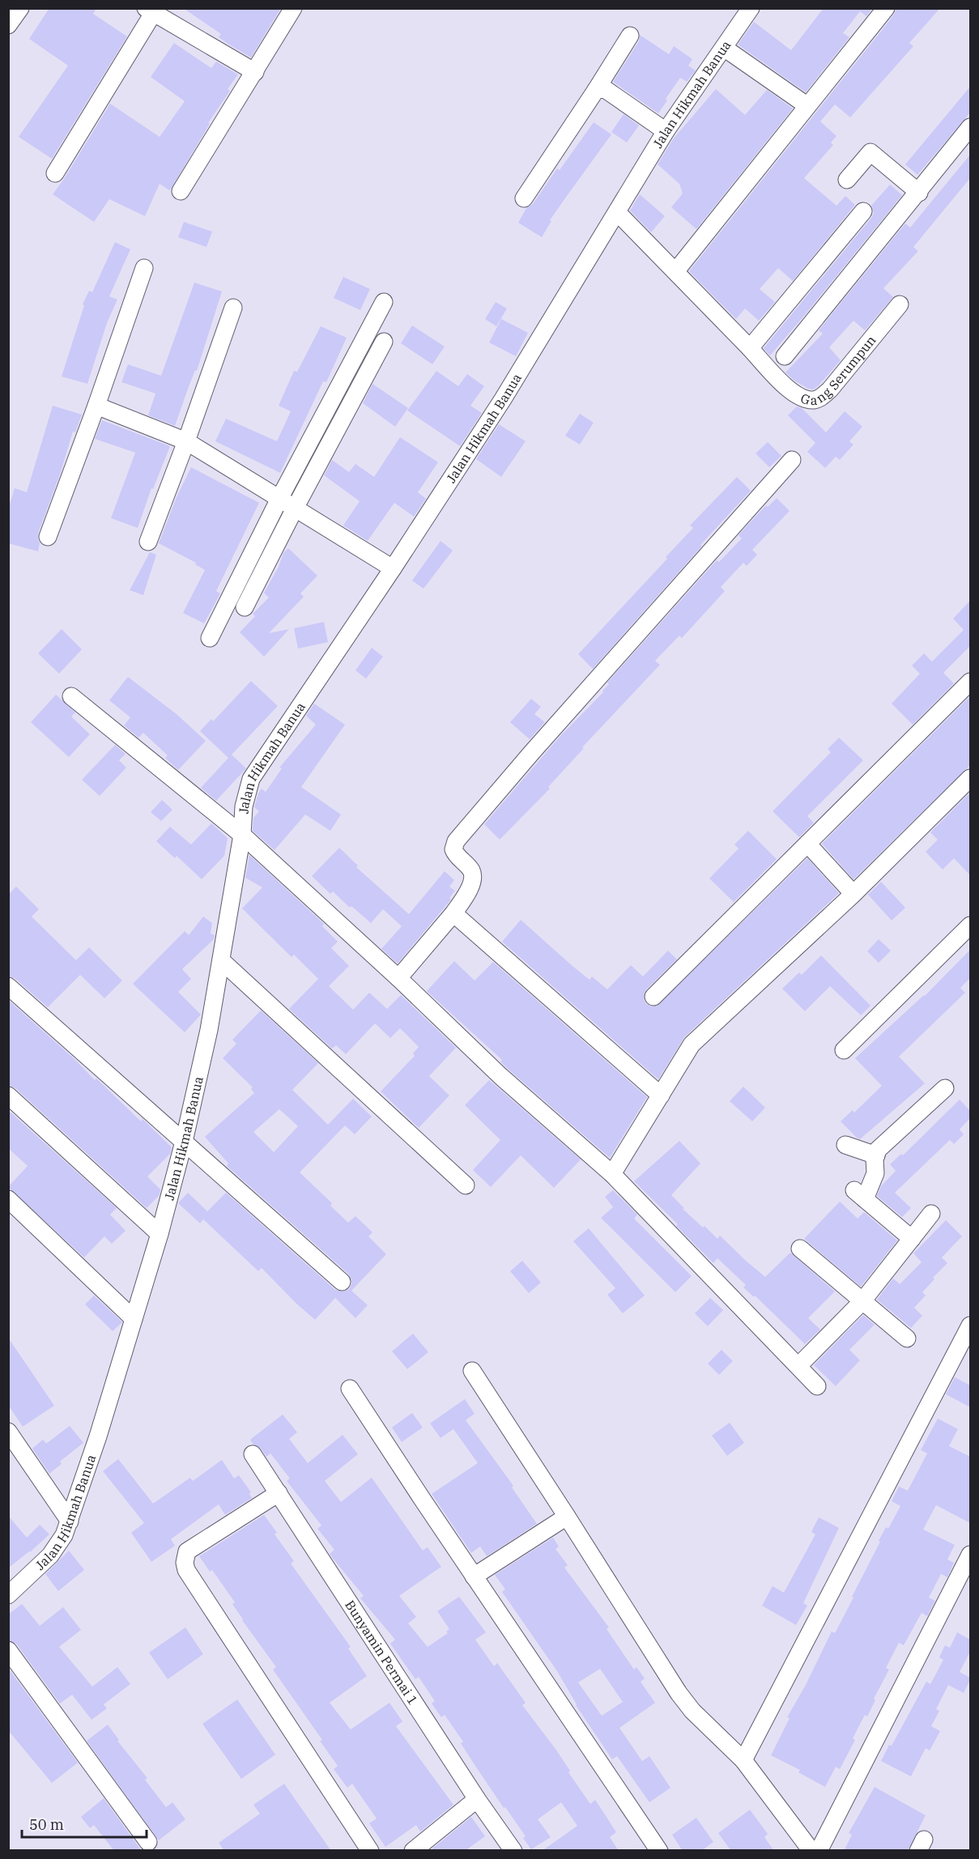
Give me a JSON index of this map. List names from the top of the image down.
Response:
{
  "streets": {
    "street": ["Jalan Hikmah Banua", "Gang Serumpun", "Bunyamin Permai 1"]
  },
  "crossings": [
    ["Jalan Hikmah Banua", "Gang Serumpun"]
  ],
  "scale_bar": "50 m"
}
